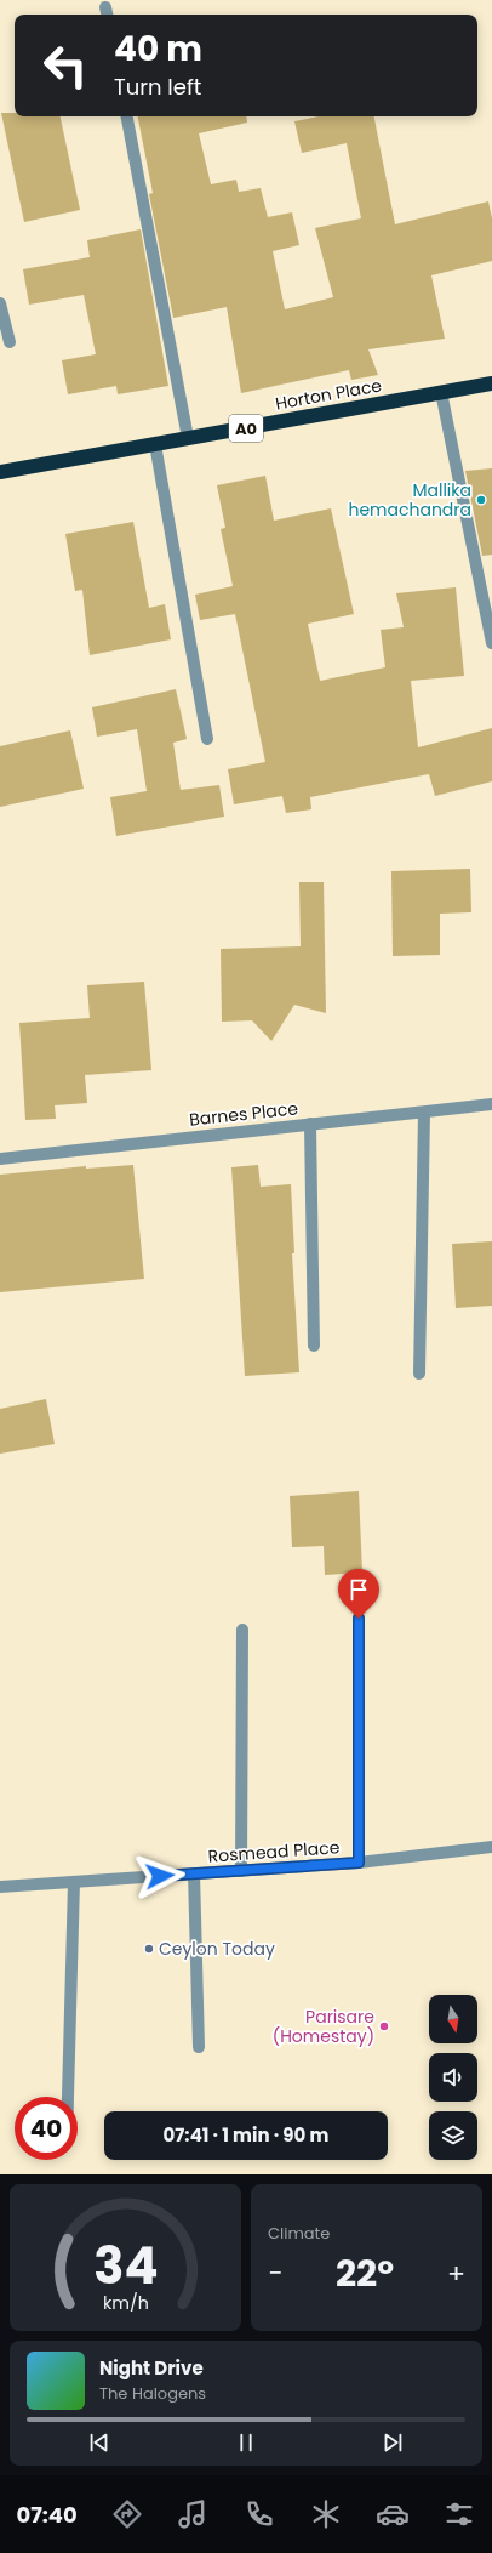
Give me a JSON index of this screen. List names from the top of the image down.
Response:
{
  "streets": {
    "highway": ["Horton Place", "A0"],
    "street": ["Barnes Place", "Rosmead Place"]
  },
  "places": ["Mallika hemachandra", "Ceylon Today", "Parisare (Homestay)"],
  "north": "bottom",
  "page": {
    "turn": ["40 m", "Turn left"],
    "limit": "40",
    "trip": "07:41 · 1 min · 90 m",
    "tile": "Climate",
    "heat": ["−", "22°", "+"],
    "song": ["Night Drive", "The Halogens"],
    "tabs": "07:40",
    "gauge": ["34", "km/h"]
  }
}
